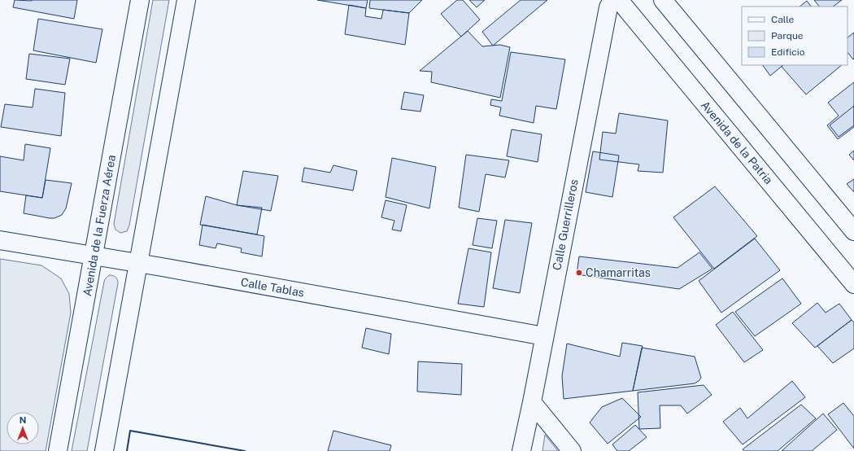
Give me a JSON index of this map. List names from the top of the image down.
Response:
{
  "streets": {
    "main road": [
      "Avenida de la Patria",
      "Calle Guerrilleros",
      "Avenida de la Fuerza Aérea",
      "Calle Tablas"
    ]
  },
  "crossings": [
    ["Calle Guerrilleros", "Calle Tablas"],
    ["Avenida de la Fuerza Aérea", "Calle Tablas"]
  ],
  "places": ["Chamarritas"],
  "legend": ["Calle", "Parque", "Edificio"],
  "north": "top"
}
